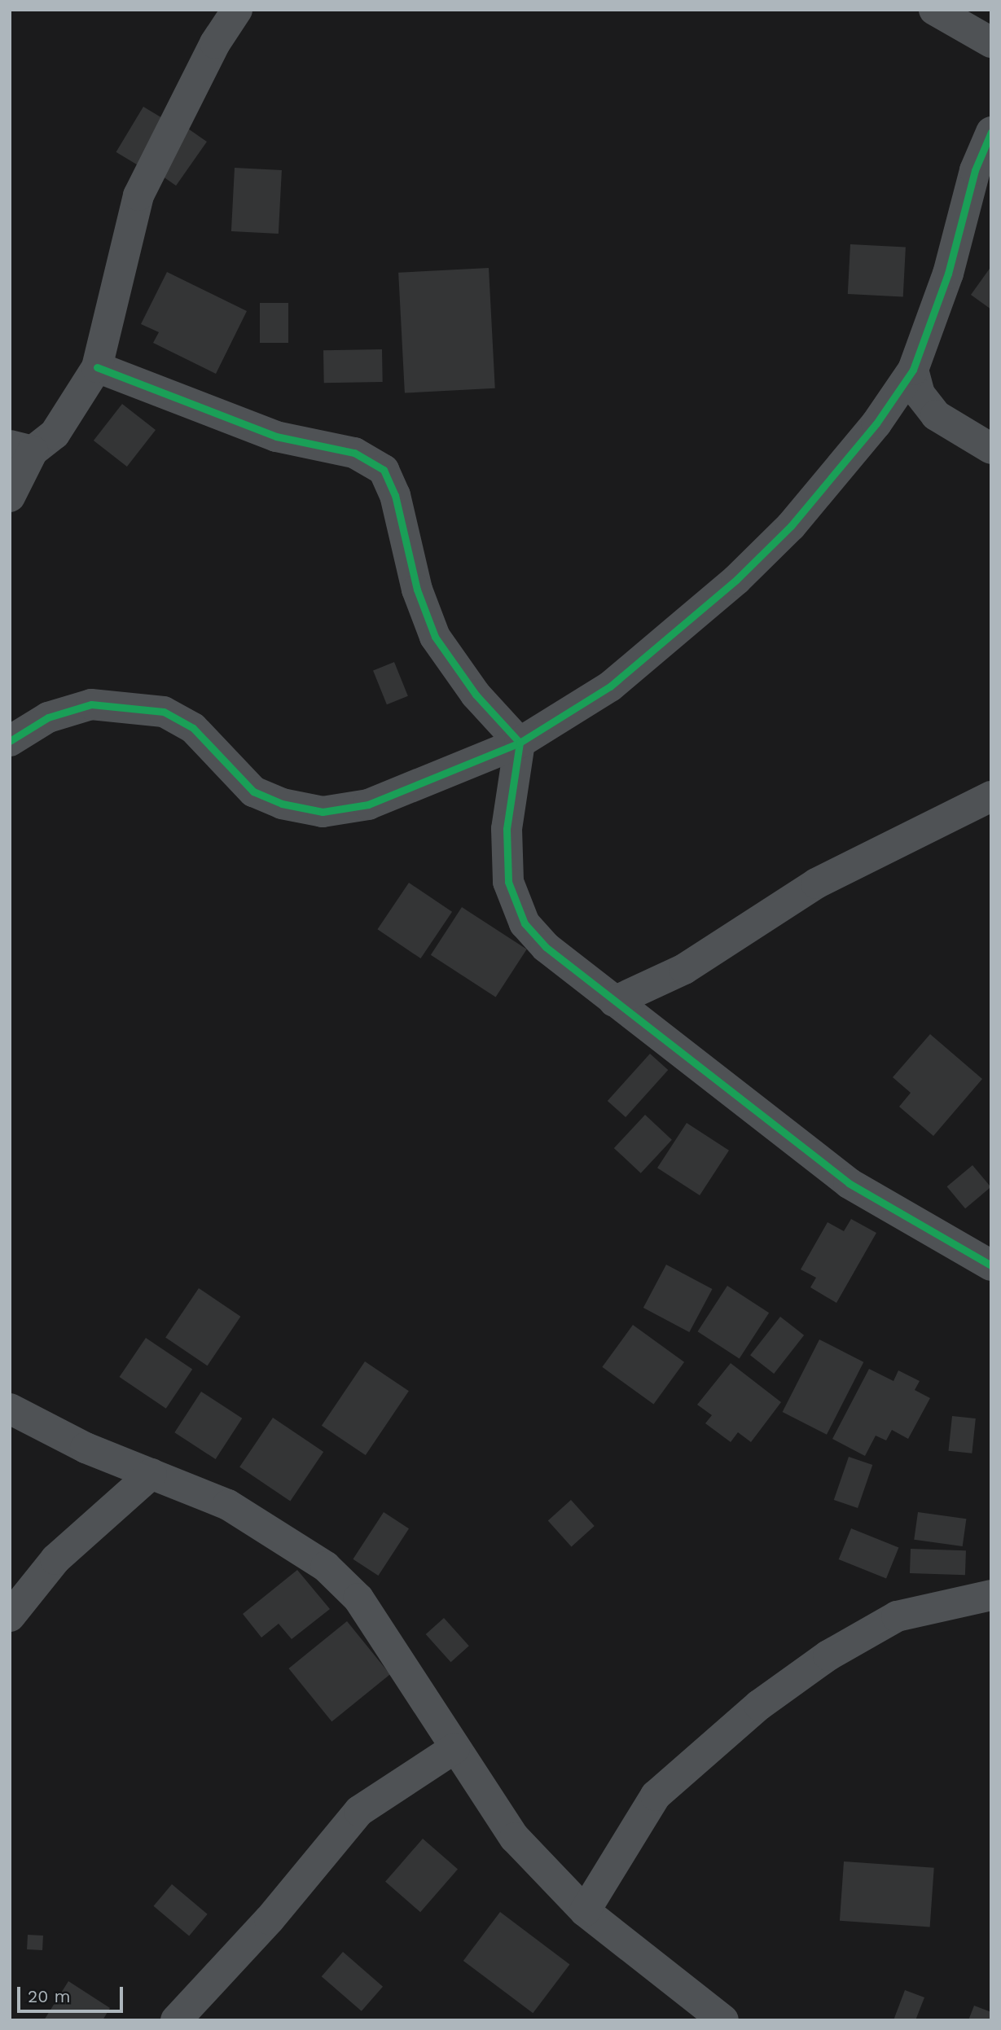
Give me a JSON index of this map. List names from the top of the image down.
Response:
{
  "scale_bar": "20 m"
}
